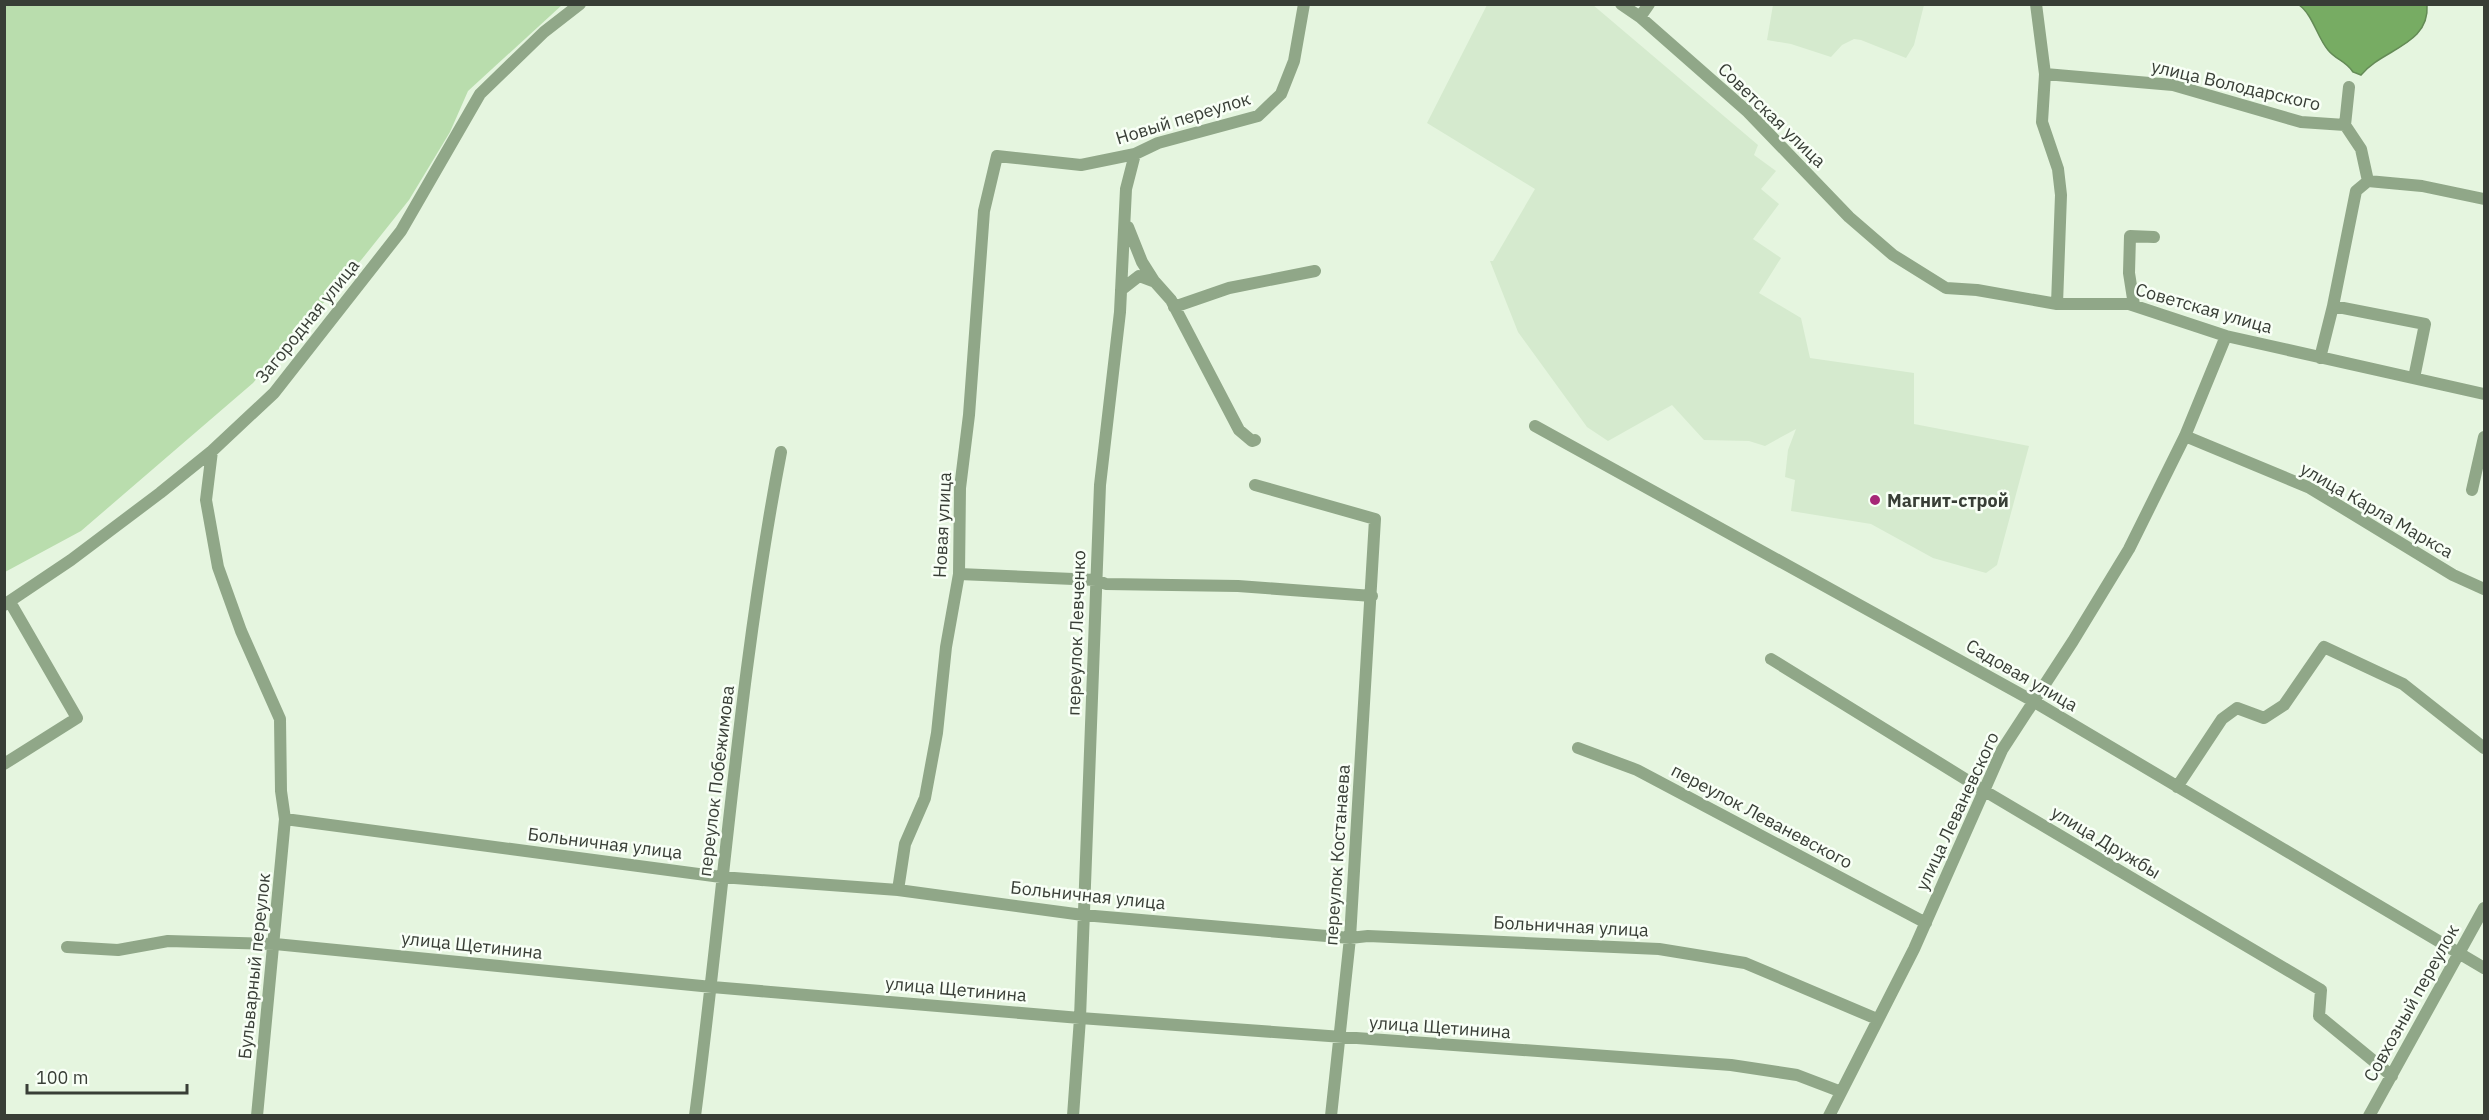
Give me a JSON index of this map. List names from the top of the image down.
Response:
{
  "streets": {
    "street": [
      "улица Володарского",
      "Советская улица",
      "Новый переулок",
      "Загородная улица",
      "улица Карла Маркса",
      "Новая улица",
      "переулок Левченко",
      "Садовая улица",
      "переулок Побежимова",
      "улица Леваневского",
      "переулок Леваневского",
      "улица Дружбы",
      "Больничная улица",
      "переулок Костанаева",
      "улица Щетинина",
      "Бульварный переулок",
      "Совхозный переулок"
    ]
  },
  "crossings": [
    ["Советская улица", "улица Леваневского"],
    ["Новый переулок", "Новая улица"],
    ["Новый переулок", "переулок Левченко"],
    ["Загородная улица", "Бульварный переулок"],
    ["улица Карла Маркса", "улица Леваневского"],
    ["Новая улица", "Больничная улица"],
    ["переулок Левченко", "Больничная улица"],
    ["переулок Левченко", "улица Щетинина"],
    ["Садовая улица", "улица Леваневского"],
    ["Садовая улица", "Совхозный переулок"],
    ["переулок Побежимова", "Больничная улица"],
    ["переулок Побежимова", "улица Щетинина"],
    ["улица Леваневского", "переулок Леваневского"],
    ["улица Леваневского", "улица Дружбы"],
    ["улица Леваневского", "Больничная улица"],
    ["улица Леваневского", "улица Щетинина"],
    ["улица Дружбы", "Совхозный переулок"],
    ["Больничная улица", "переулок Костанаева"],
    ["Больничная улица", "Бульварный переулок"],
    ["переулок Костанаева", "улица Щетинина"],
    ["улица Щетинина", "Бульварный переулок"]
  ],
  "places": ["Магнит-строй"],
  "scale_bar": "100 m"
}
